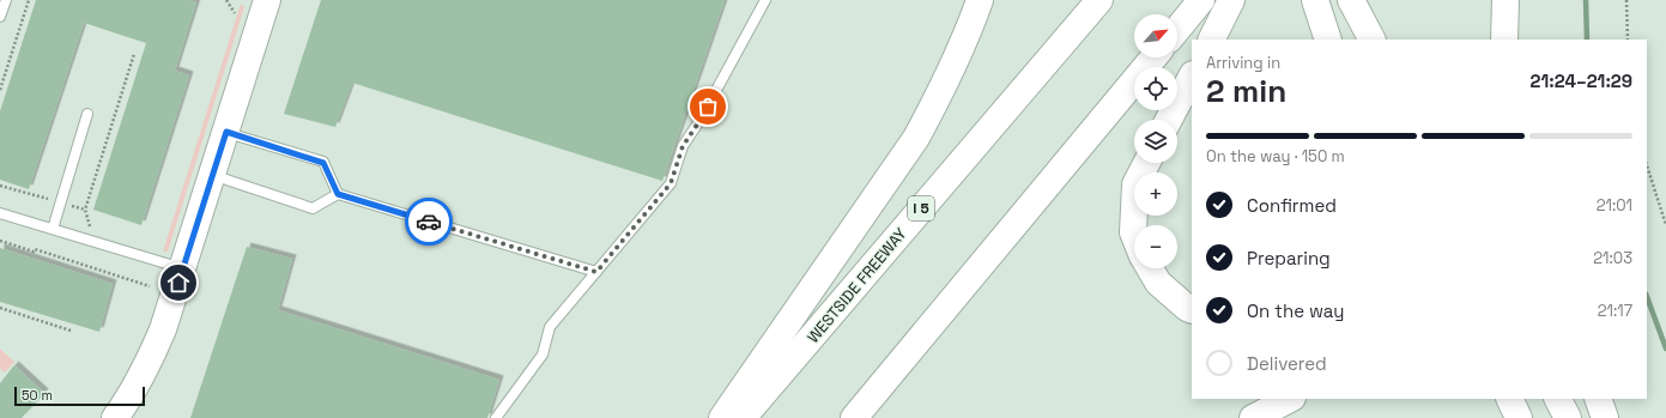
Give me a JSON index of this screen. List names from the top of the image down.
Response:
{
  "streets": {
    "main road": ["I 5", "WESTSIDE FREEWAY"]
  },
  "scale_bar": "50 m",
  "north": "top right",
  "page": {
    "map_buttons": ["+", "−"],
    "heading": ["2 min", "Arriving in", "21:24–21:29"],
    "bar": "On the way · 150 m",
    "list": [
      ["Confirmed", "21:01"],
      ["Preparing", "21:03"],
      ["On the way", "21:17"],
      "Delivered"
    ],
    "scale": "50 m"
  }
}
